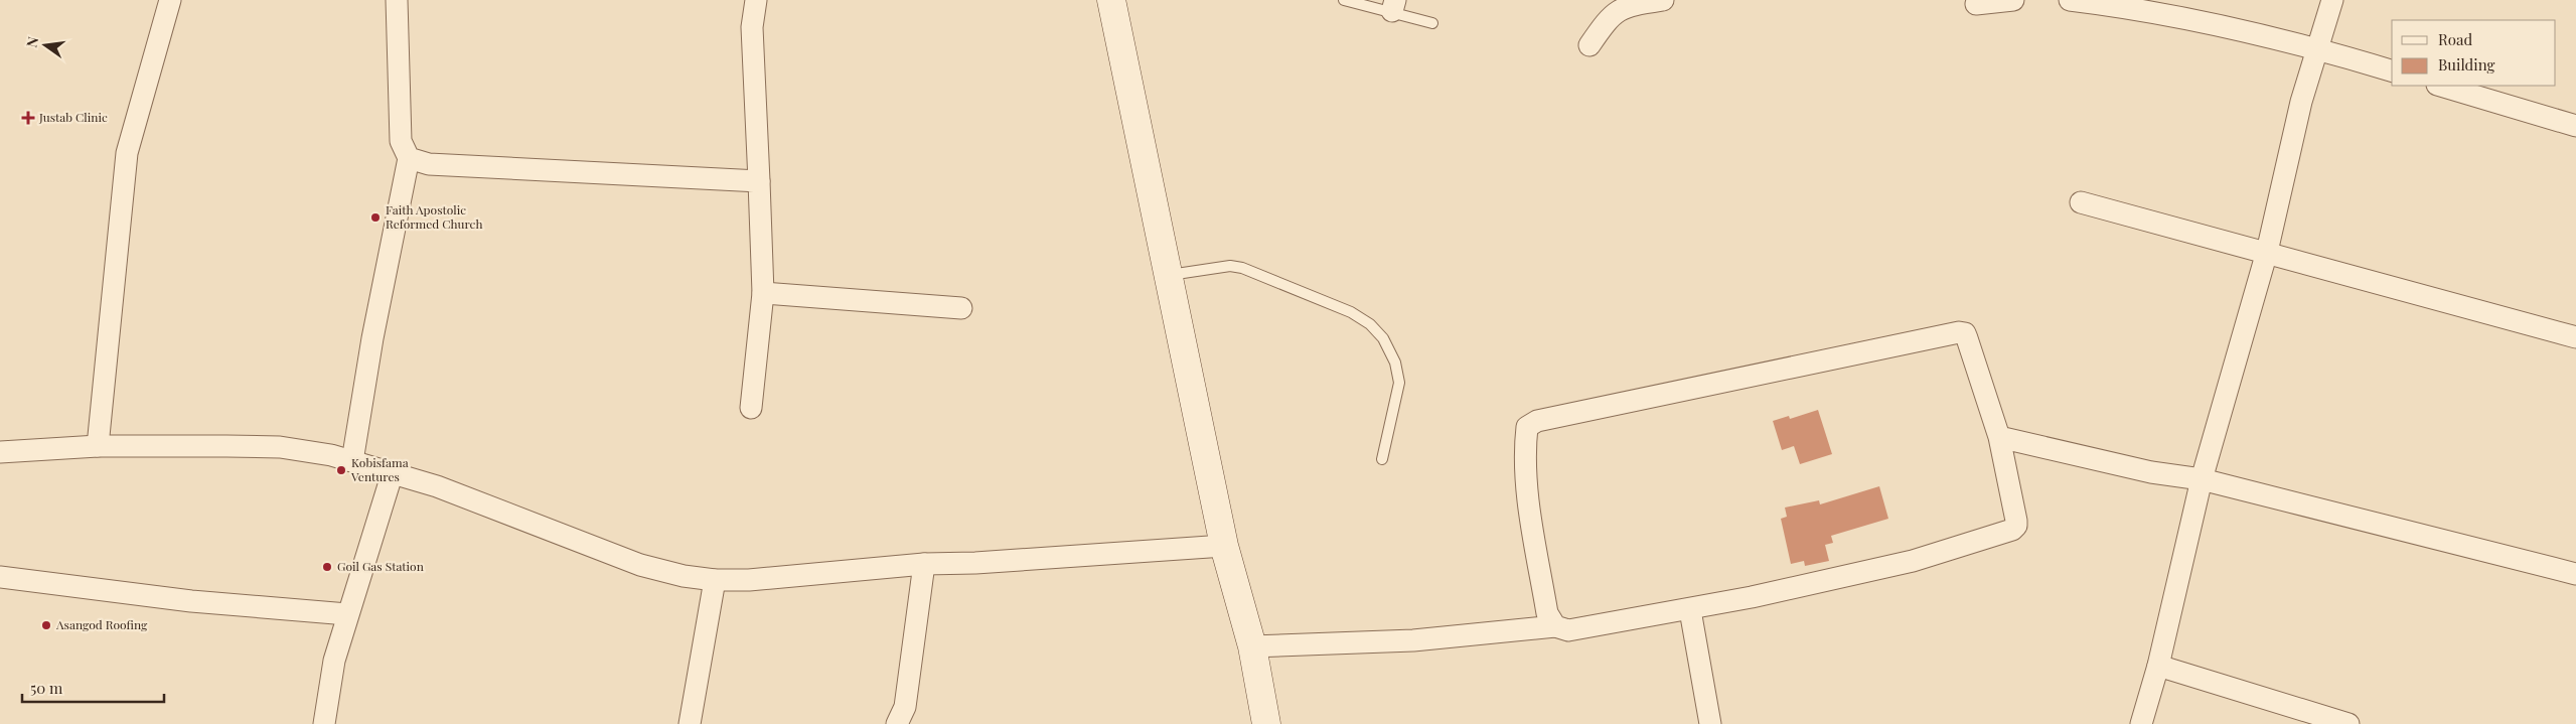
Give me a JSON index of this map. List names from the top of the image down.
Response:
{
  "places": {
    "health": ["Justab Clinic"],
    "other": [
      "Faith Apostolic Reformed Church",
      "Kobisfama Ventures",
      "Goil Gas Station",
      "Asangod Roofing"
    ]
  },
  "legend": ["Road", "Building"],
  "scale_bar": "50 m",
  "north": "left"
}
